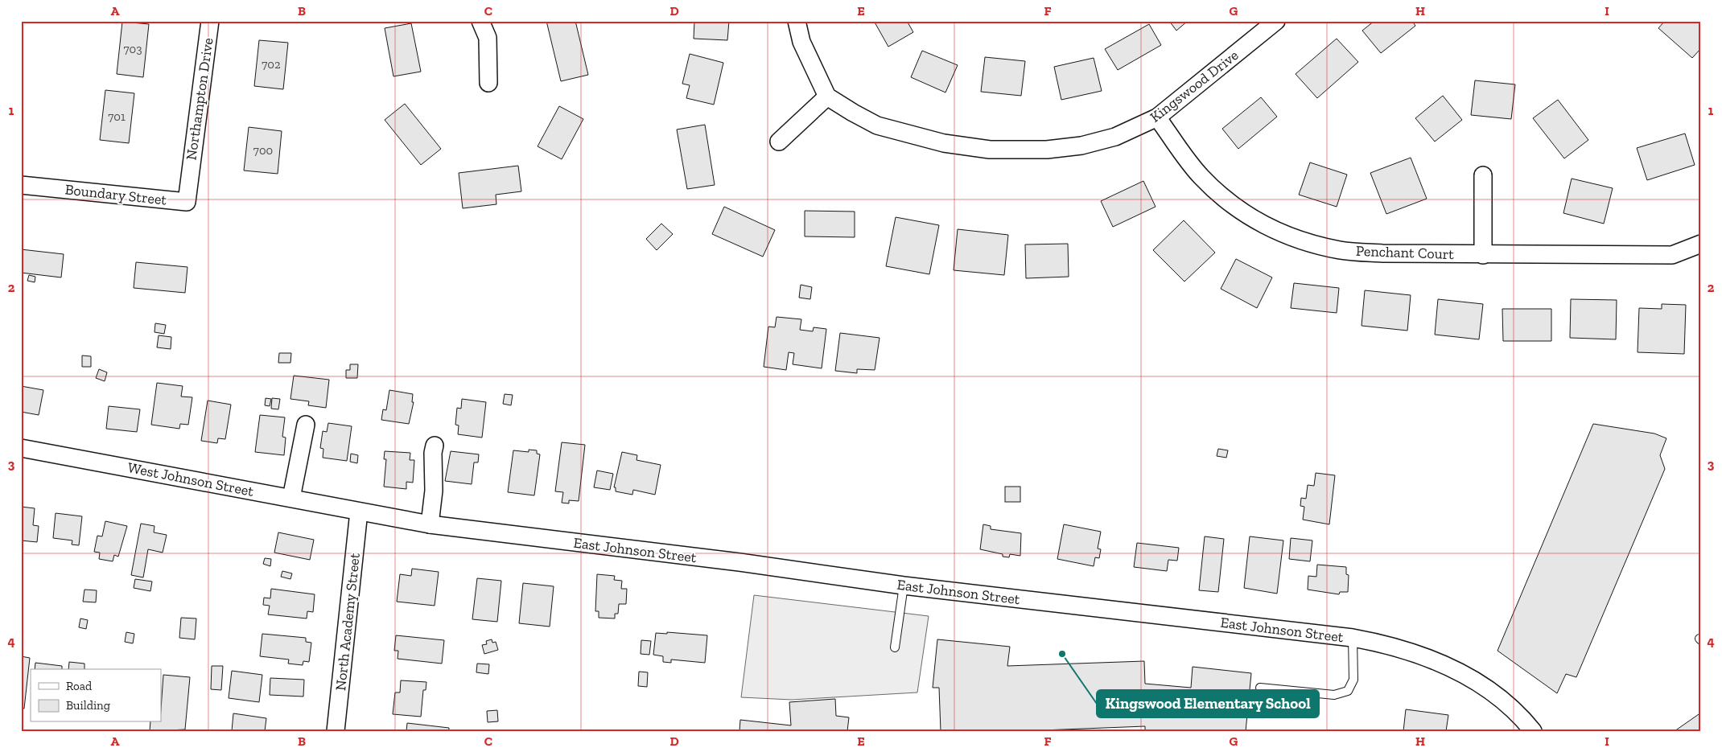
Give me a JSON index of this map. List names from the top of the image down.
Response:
{
  "streets": {
    "street": [
      "Kingswood Drive",
      "Northampton Drive",
      "Boundary Street",
      "Penchant Court",
      "West Johnson Street",
      "East Johnson Street",
      "North Academy Street"
    ]
  },
  "crossings": [
    ["Kingswood Drive", "Penchant Court"],
    ["Northampton Drive", "Boundary Street"],
    ["West Johnson Street", "East Johnson Street"],
    ["West Johnson Street", "North Academy Street"],
    ["East Johnson Street", "North Academy Street"]
  ],
  "places": ["Kingswood Elementary School"],
  "house_numbers": [
    "703",
    "702",
    "701",
    "700"
  ],
  "legend": ["Road", "Building"],
  "grid": {
    "columns": [
      "A",
      "B",
      "C",
      "D",
      "E",
      "F",
      "G",
      "H",
      "I"
    ],
    "rows": [
      "1",
      "2",
      "3",
      "4"
    ]
  }
}
